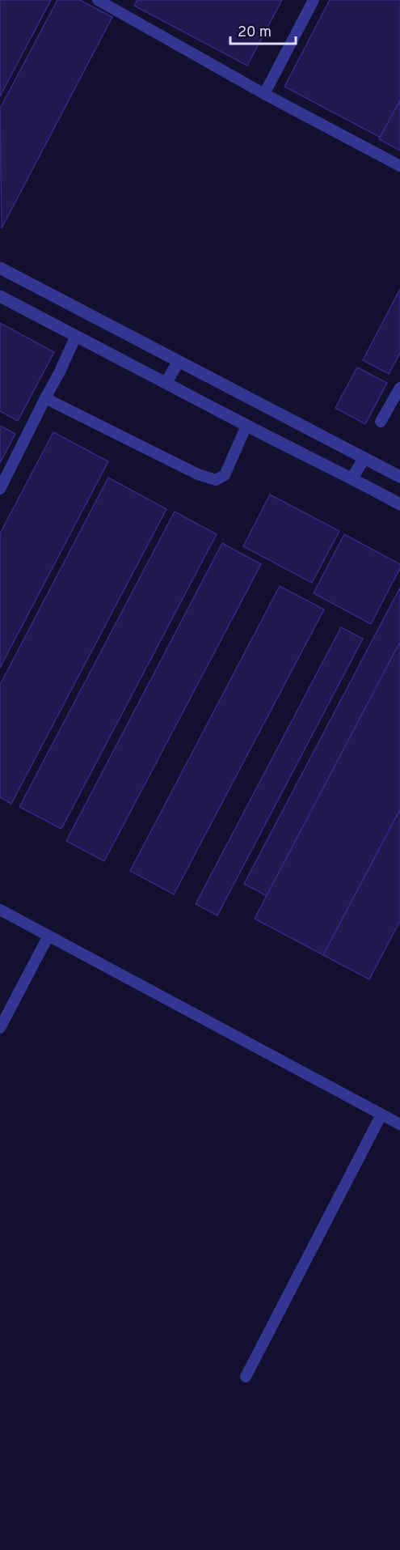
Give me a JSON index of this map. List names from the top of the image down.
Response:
{
  "scale_bar": "20 m"
}
